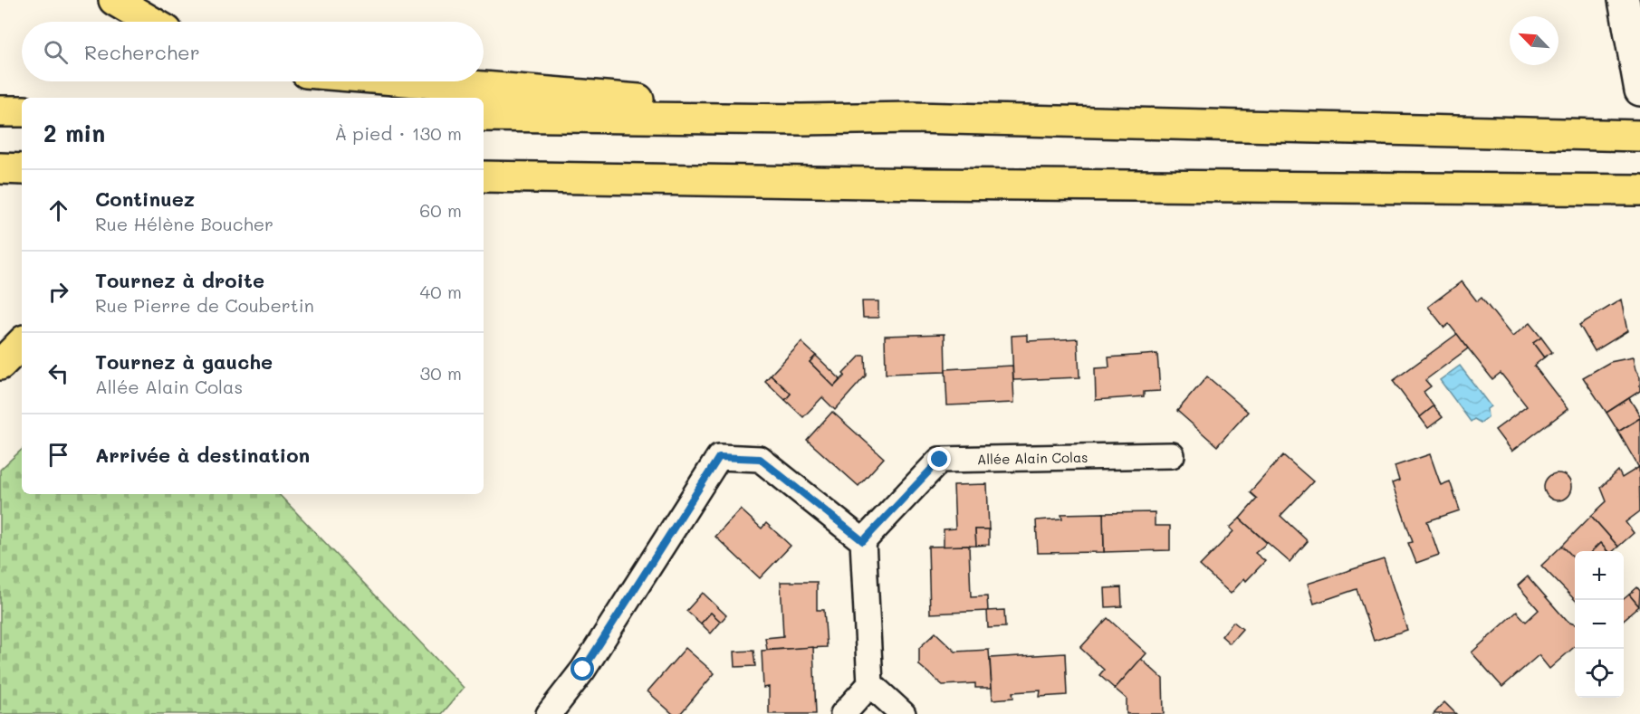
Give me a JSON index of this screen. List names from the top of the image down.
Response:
{
  "streets": {
    "street": ["Allée Alain Colas"]
  },
  "north": "top left",
  "page": {
    "search": "Rechercher",
    "heading": ["2 min", "À pied · 130 m"],
    "list": [
      ["Continuez", "Rue Hélène Boucher", "60 m"],
      ["Tournez à droite", "Rue Pierre de Coubertin", "40 m"],
      ["Tournez à gauche", "Allée Alain Colas", "30 m"],
      "Arrivée à destination"
    ],
    "map_buttons": ["+", "−"]
  }
}
